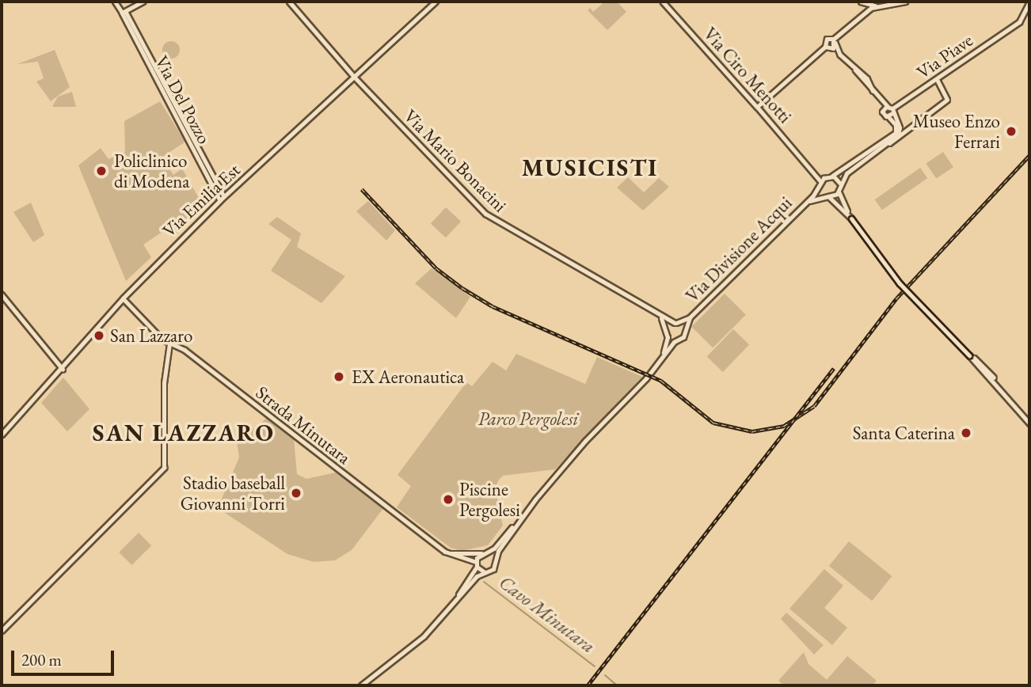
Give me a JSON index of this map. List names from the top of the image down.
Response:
{
  "streets": {
    "main road": [
      "Via Piave",
      "Via Ciro Menotti",
      "Via Mario Bonacini",
      "Via Emilia Est",
      "Via Divisione Acqui",
      "Strada Minutara"
    ],
    "street": ["Via Del Pozzo"]
  },
  "crossings": [
    ["Via Ciro Menotti", "Via Divisione Acqui"],
    ["Via Del Pozzo", "Via Emilia Est"],
    ["Via Mario Bonacini", "Via Emilia Est"],
    ["Via Mario Bonacini", "Via Divisione Acqui"],
    ["Via Emilia Est", "Strada Minutara"]
  ],
  "districts": ["MUSICISTI", "SAN LAZZARO"],
  "water": ["Cavo Minutara"],
  "parks": ["Parco Pergolesi"],
  "places": [
    "Museo Enzo Ferrari",
    "Policlinico di Modena",
    "San Lazzaro",
    "EX Aeronautica",
    "Santa Caterina",
    "Stadio baseball Giovanni Torri",
    "Piscine Pergolesi"
  ],
  "scale_bar": "200 m"
}
